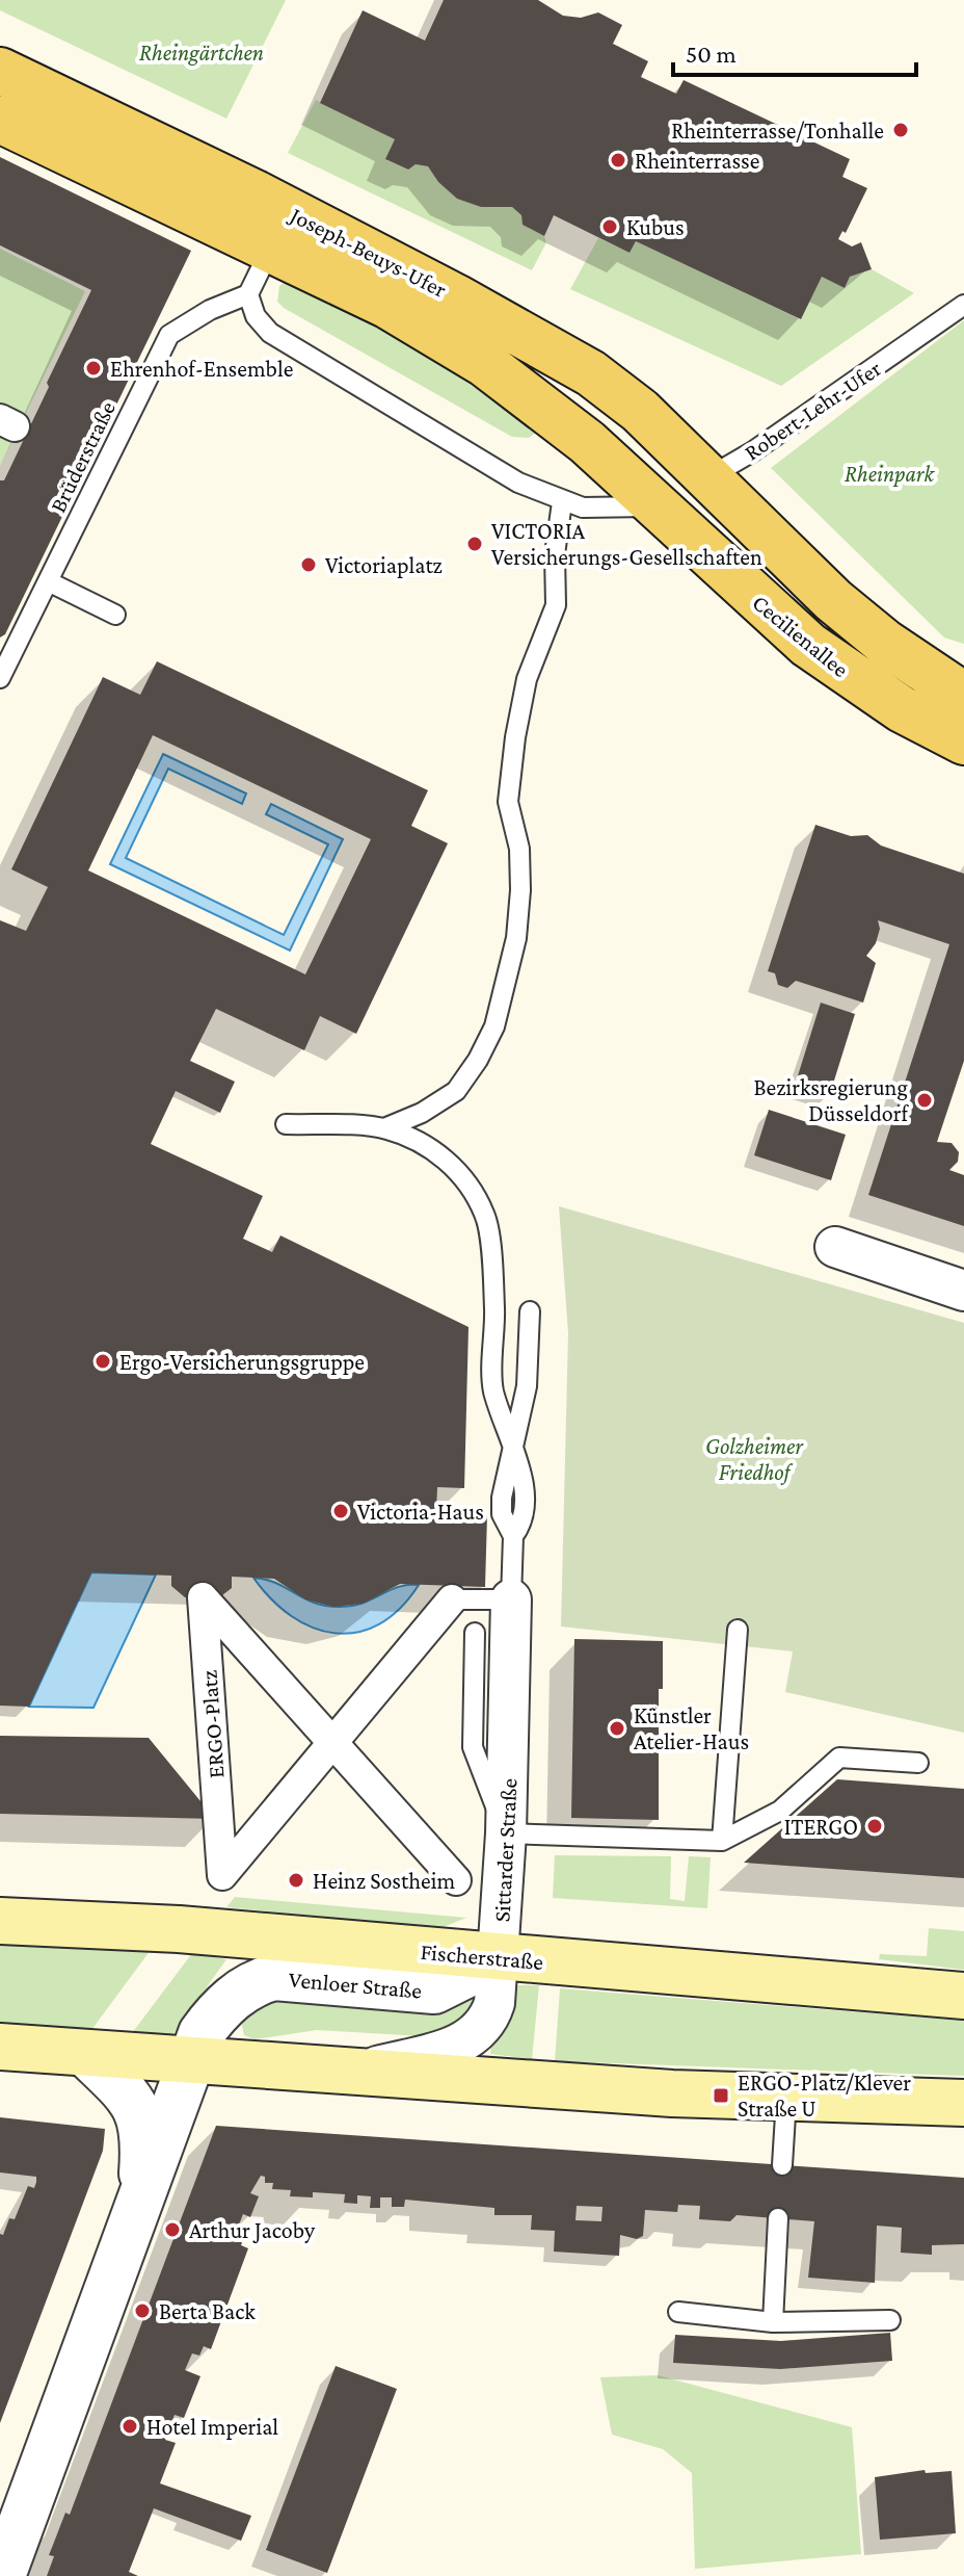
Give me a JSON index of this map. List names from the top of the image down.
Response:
{
  "streets": {
    "main road": ["Joseph-Beuys-Ufer", "Cecilienallee", "Fischerstraße"],
    "street": [
      "Robert-Lehr-Ufer",
      "ERGO-Platz",
      "Sittarder Straße",
      "Venloer Straße"
    ],
    "lane": ["Brüderstraße"]
  },
  "crossings": [
    ["Joseph-Beuys-Ufer", "Robert-Lehr-Ufer"],
    ["Joseph-Beuys-Ufer", "Cecilienallee"],
    ["Robert-Lehr-Ufer", "Cecilienallee"],
    ["Sittarder Straße", "Fischerstraße"],
    ["Sittarder Straße", "Venloer Straße"],
    ["Fischerstraße", "Venloer Straße"]
  ],
  "parks": ["Rheingärtchen", "Rheinpark", "Golzheimer Friedhof"],
  "places": {
    "other": [
      "Rheinterrasse/Tonhalle",
      "Rheinterrasse",
      "Kubus",
      "Ehrenhof-Ensemble",
      "VICTORIA Versicherungs-Gesellschaften",
      "Victoriaplatz",
      "Bezirksregierung Düsseldorf",
      "Ergo-Versicherungsgruppe",
      "Victoria-Haus",
      "Künstler Atelier-Haus",
      "ITERGO",
      "Heinz Sostheim",
      "Arthur Jacoby",
      "Berta Back",
      "Hotel Imperial"
    ],
    "transit": ["ERGO-Platz/Klever Straße U"]
  },
  "scale_bar": "50 m"
}
